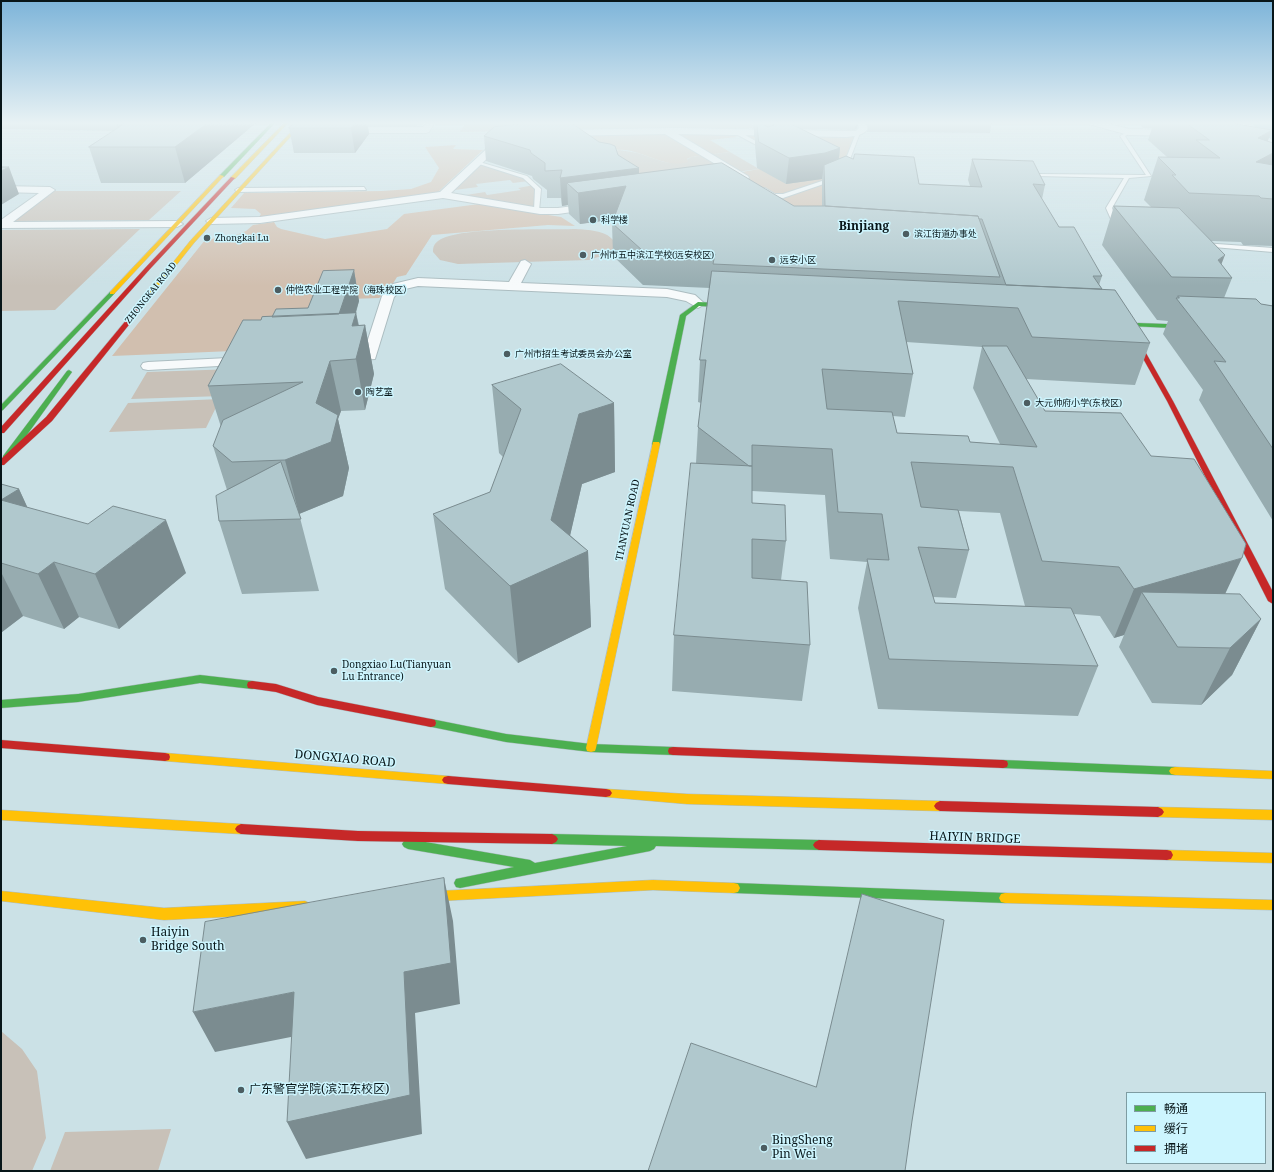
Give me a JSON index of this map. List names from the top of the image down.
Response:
{
  "streets": {
    "main road": [
      "ZHONGKAI ROAD",
      "TIANYUAN ROAD",
      "DONGXIAO ROAD",
      "HAIYIN BRIDGE"
    ]
  },
  "districts": ["Binjiang"],
  "places": [
    "科学楼",
    "滨江街道办事处",
    "Zhongkai Lu",
    "广州市五中滨江学校(远安校区)",
    "远安小区",
    "仲恺农业工程学院（海珠校区）",
    "广州市招生考试委员会办公室",
    "陶艺室",
    "大元帅府小学(东校区)",
    "Dongxiao Lu(Tianyuan Lu Entrance)",
    "Haiyin Bridge South",
    "广东警官学院(滨江东校区)",
    "BingSheng Pin Wei"
  ],
  "legend": ["畅通", "缓行", "拥堵"]
}
